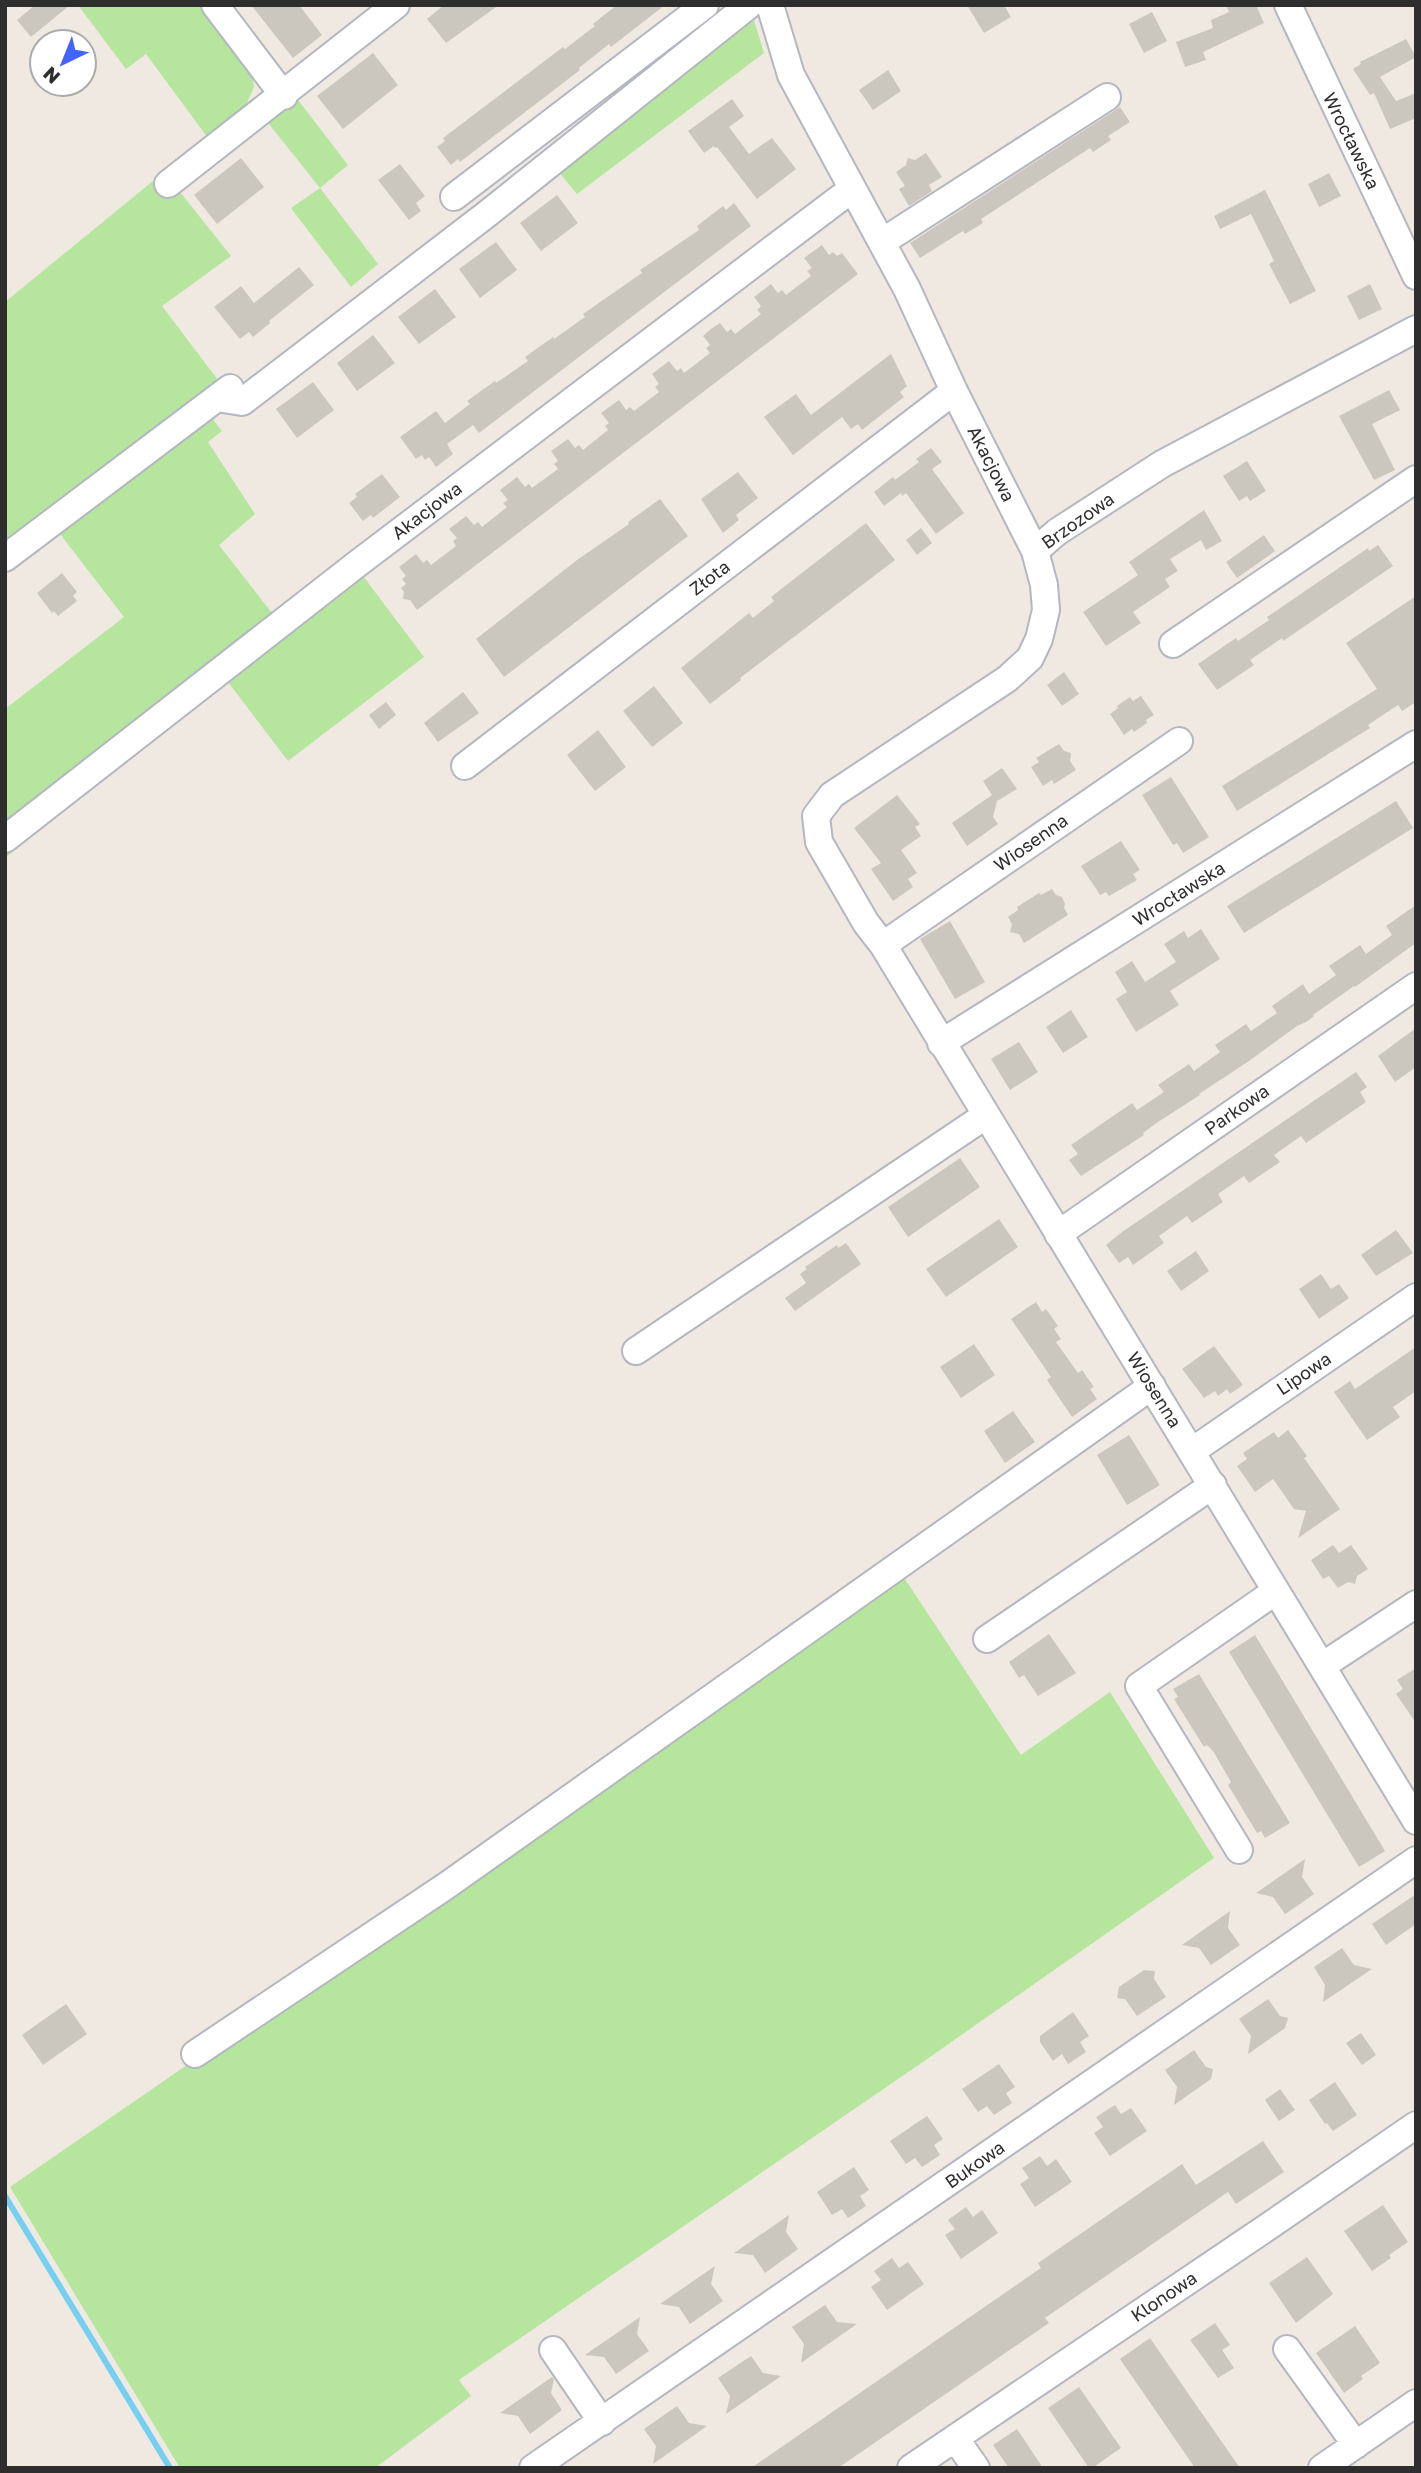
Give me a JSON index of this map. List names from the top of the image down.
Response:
{
  "streets": {
    "street": [
      "Wrocławska",
      "Akacjowa",
      "Brzozowa",
      "Złota",
      "Wiosenna",
      "Parkowa",
      "Lipowa",
      "Bukowa",
      "Klonowa"
    ]
  },
  "crossings": [
    ["Wrocławska", "Wiosenna"],
    ["Akacjowa", "Brzozowa"],
    ["Akacjowa", "Złota"],
    ["Brzozowa", "Wiosenna"],
    ["Wiosenna", "Parkowa"],
    ["Wiosenna", "Lipowa"]
  ],
  "north": "bottom left"
}
